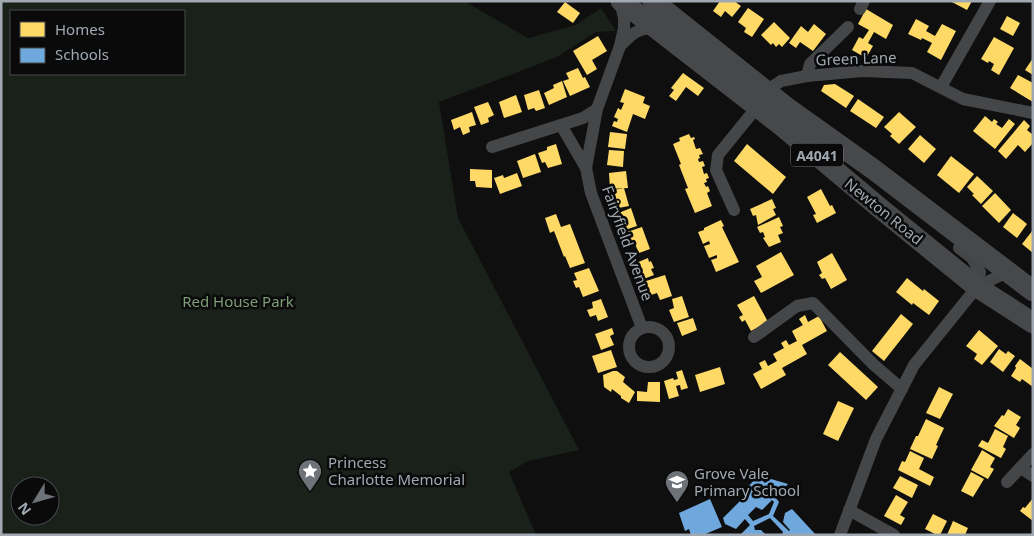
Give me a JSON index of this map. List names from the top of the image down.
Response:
{
  "streets": {
    "highway": ["A4041", "Newton Road"],
    "street": ["Green Lane", "Fairyfield Avenue"]
  },
  "crossings": [
    ["Green Lane", "Newton Road"],
    ["Newton Road", "Fairyfield Avenue"]
  ],
  "parks": ["Red House Park"],
  "places": {
    "place": ["Princess Charlotte Memorial"],
    "school or university": ["Grove Vale Primary School"]
  },
  "legend": ["Homes", "Schools"],
  "north": "bottom left"
}
